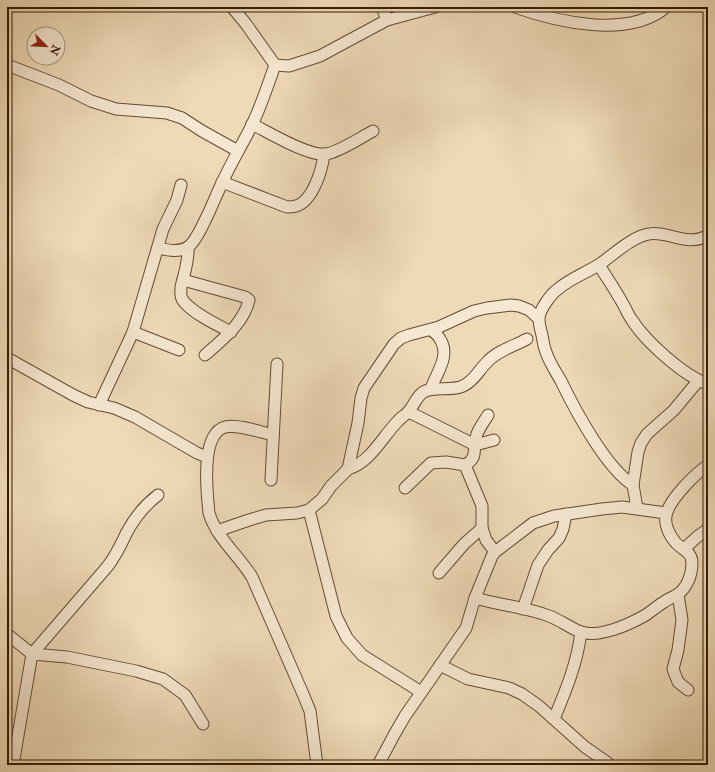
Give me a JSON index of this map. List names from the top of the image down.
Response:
{
  "north": "bottom right"
}
